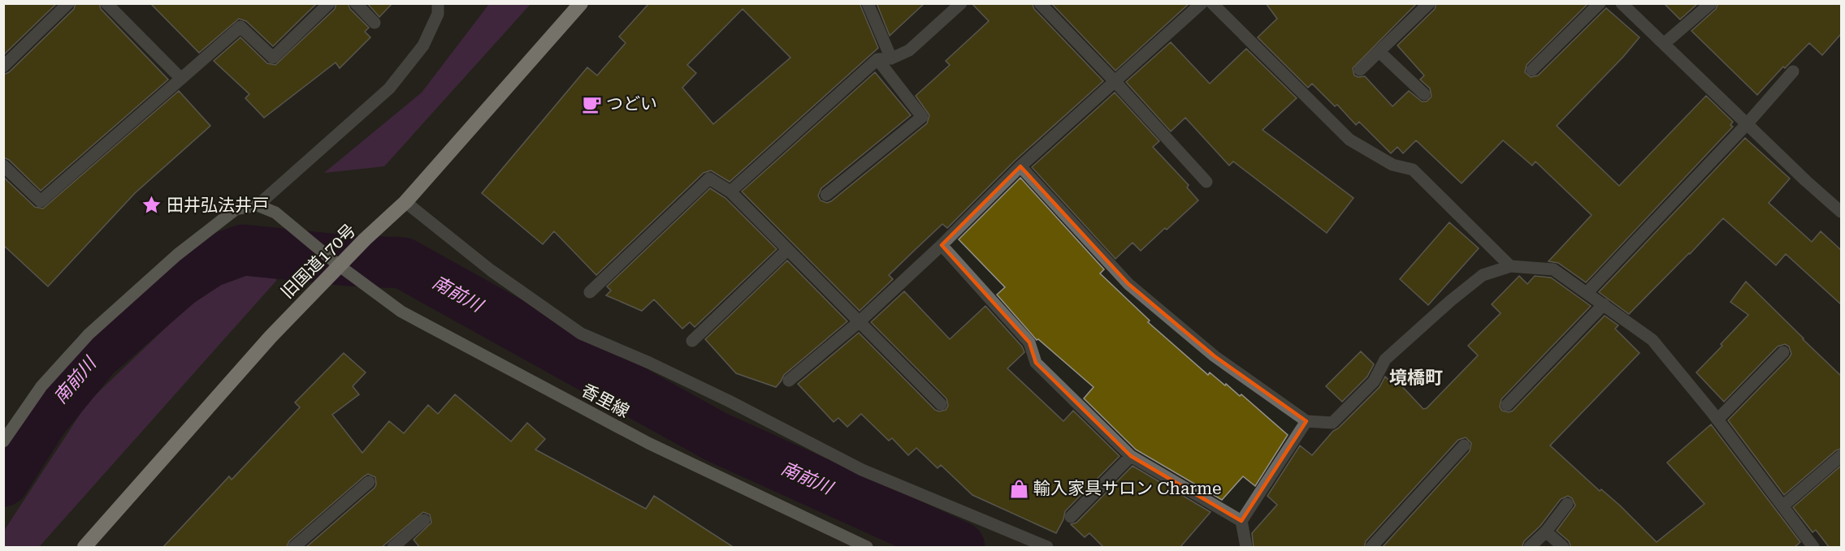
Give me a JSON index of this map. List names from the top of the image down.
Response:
{
  "streets": {
    "highway": ["旧国道170号"],
    "street": ["香里線"]
  },
  "crossings": [
    ["旧国道170号", "香里線"]
  ],
  "districts": ["境橋町"],
  "water": ["南前川"],
  "places": {
    "cafe": ["つどい"],
    "place": ["田井弘法井戸"],
    "shop": ["輸入家具サロン Charme"]
  }
}
